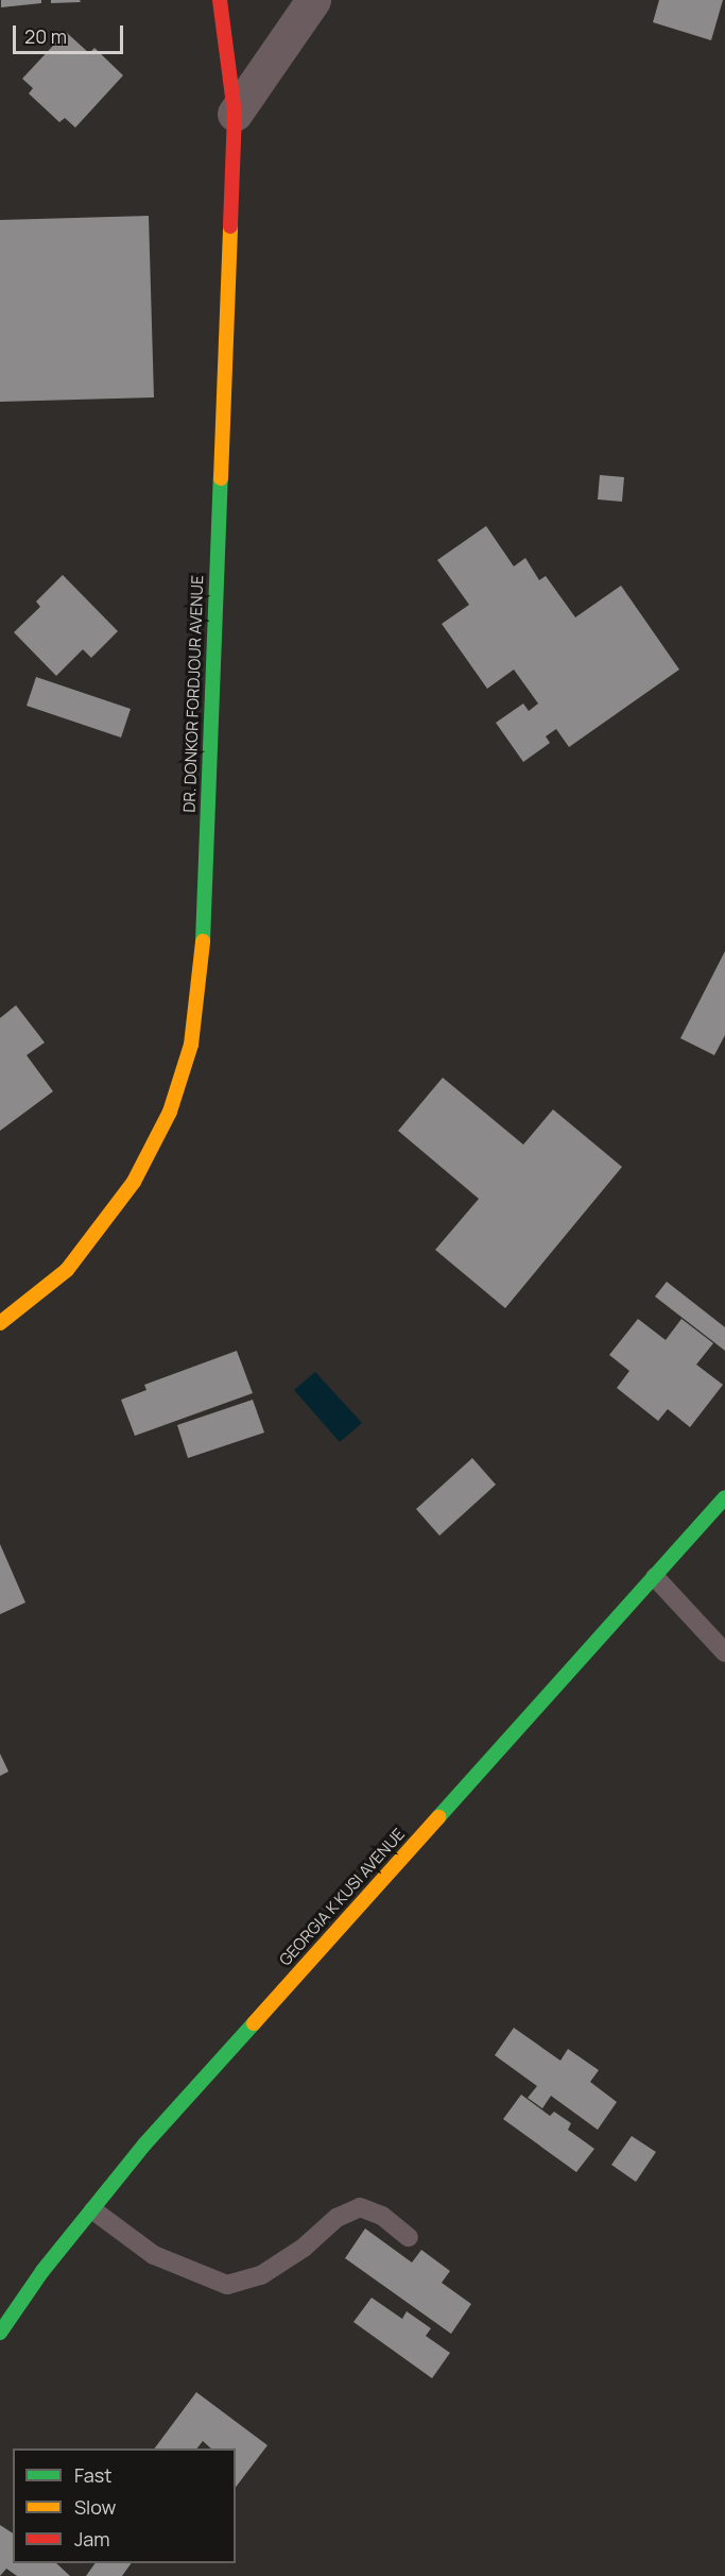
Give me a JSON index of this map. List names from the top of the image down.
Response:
{
  "streets": {
    "street": ["DR. DONKOR FORDJOUR AVENUE", "GEORGIA K KUSI AVENUE"]
  },
  "legend": ["Fast", "Slow", "Jam"],
  "scale_bar": "20 m"
}
